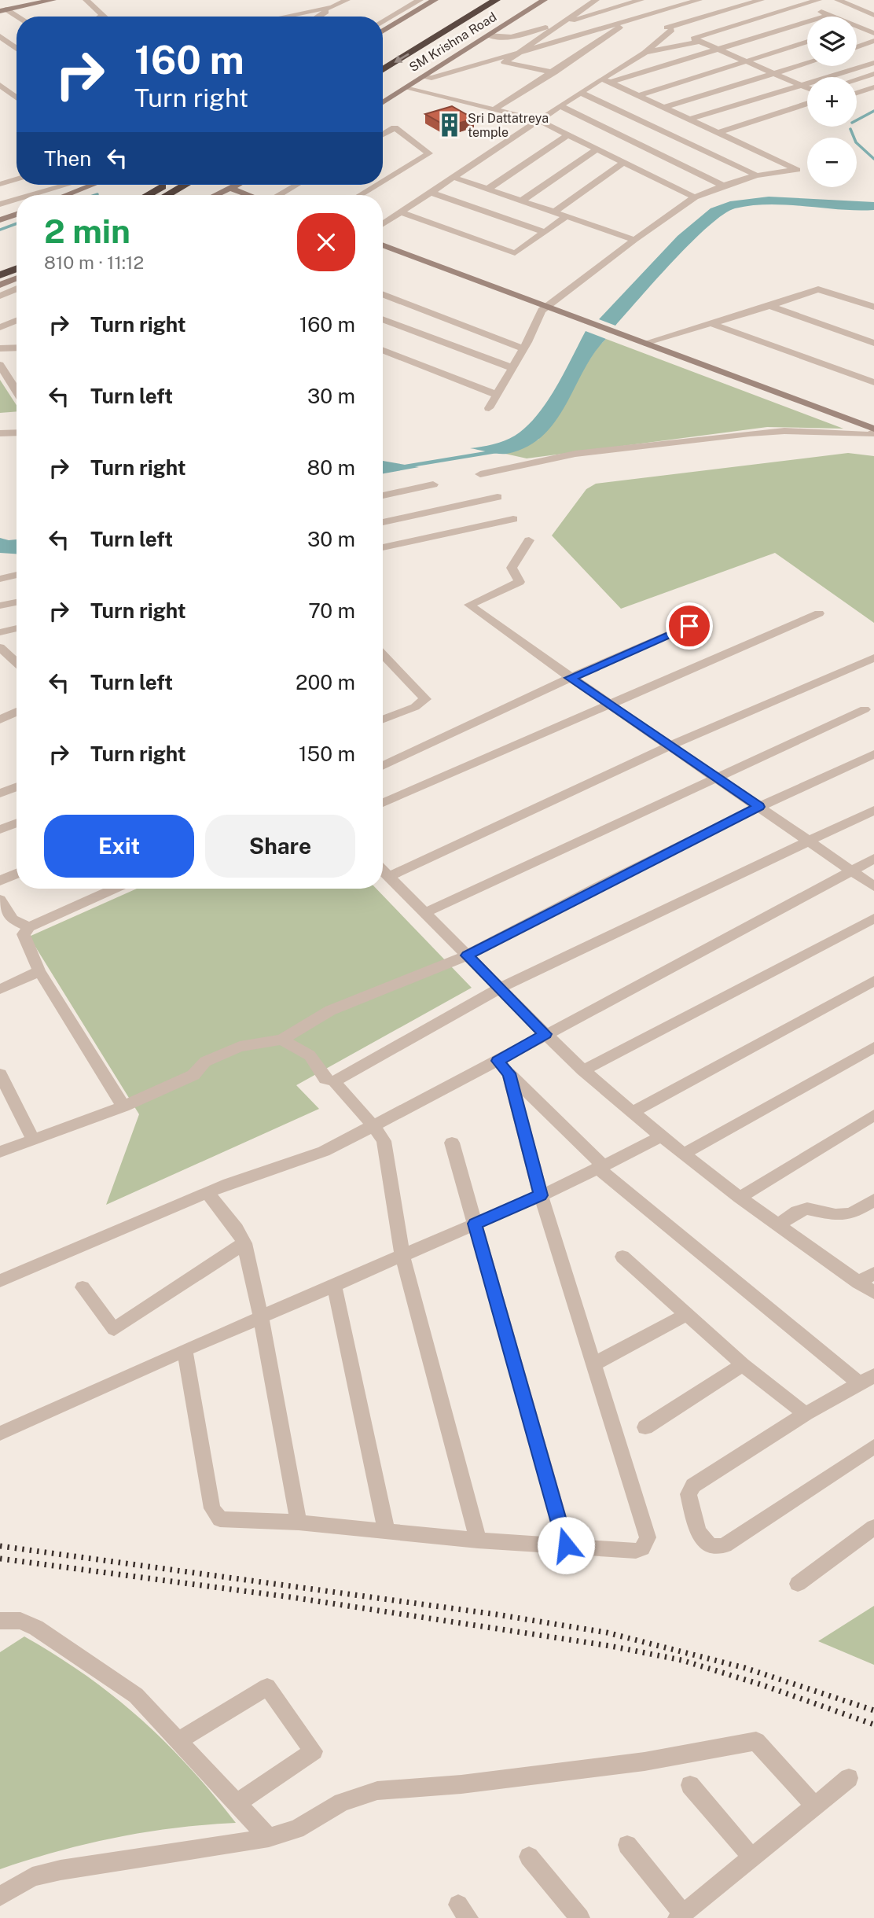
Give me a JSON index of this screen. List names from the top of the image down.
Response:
{
  "streets": {
    "highway": ["SM Krishna Road"]
  },
  "places": {
    "building": ["Sri Dattatreya temple"]
  },
  "page": {
    "map_buttons": ["+", "−"],
    "turn": ["160 m", "Turn right"],
    "then": "Then",
    "heading": ["2 min", "810 m · 11:12"],
    "list": [
      {
        "name": "Turn right",
        "value": "160 m"
      },
      {
        "name": "Turn left",
        "value": "30 m"
      },
      {
        "name": "Turn right",
        "value": "80 m"
      },
      {
        "name": "Turn left",
        "value": "30 m"
      },
      {
        "name": "Turn right",
        "value": "70 m"
      },
      {
        "name": "Turn left",
        "value": "200 m"
      },
      {
        "name": "Turn right",
        "value": "150 m"
      }
    ],
    "buttons": ["Exit", "Share"]
  }
}
